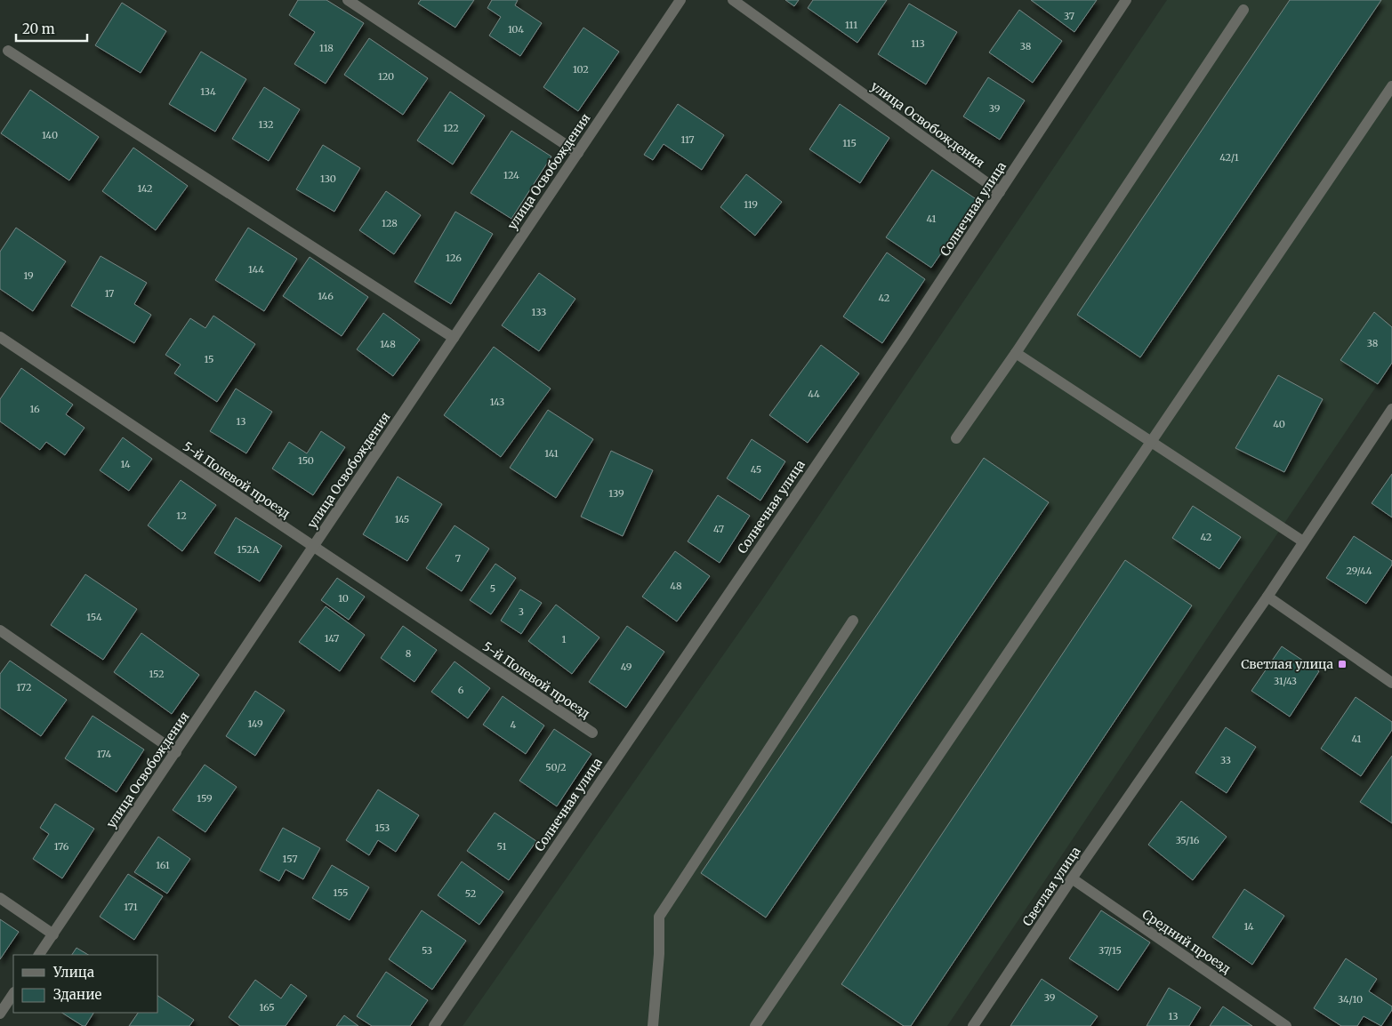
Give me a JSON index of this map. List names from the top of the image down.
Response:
{
  "streets": {
    "street": [
      "улица Освобождения",
      "Солнечная улица",
      "5-й Полевой проезд",
      "Светлая улица",
      "Средний проезд"
    ]
  },
  "crossings": [
    ["улица Освобождения", "Солнечная улица"],
    ["улица Освобождения", "5-й Полевой проезд"],
    ["Светлая улица", "Средний проезд"]
  ],
  "places": {
    "transit": ["Светлая улица"]
  },
  "house_numbers": [
    "37",
    "111",
    "104",
    "113",
    "38",
    "118",
    "102",
    "120",
    "134",
    "39",
    "132",
    "122",
    "140",
    "117",
    "115",
    "42/1",
    "124",
    "130",
    "142",
    "119",
    "41",
    "128",
    "126",
    "144",
    "19",
    "17",
    "146",
    "42",
    "133",
    "38",
    "148",
    "15",
    "44",
    "143",
    "16",
    "13",
    "40",
    "141",
    "150",
    "14",
    "45",
    "139",
    "12",
    "145",
    "47",
    "42",
    "152А",
    "7",
    "29/44",
    "48",
    "5",
    "10",
    "3",
    "154",
    "147",
    "1",
    "8",
    "49",
    "152",
    "31/43",
    "172",
    "6",
    "149",
    "4",
    "41",
    "174",
    "33",
    "50/2",
    "159",
    "153",
    "35/16",
    "176",
    "51",
    "157",
    "161",
    "155",
    "52",
    "171",
    "14",
    "53",
    "37/15",
    "39",
    "34/10",
    "165",
    "13"
  ],
  "legend": ["Улица", "Здание"],
  "scale_bar": "20 m"
}
